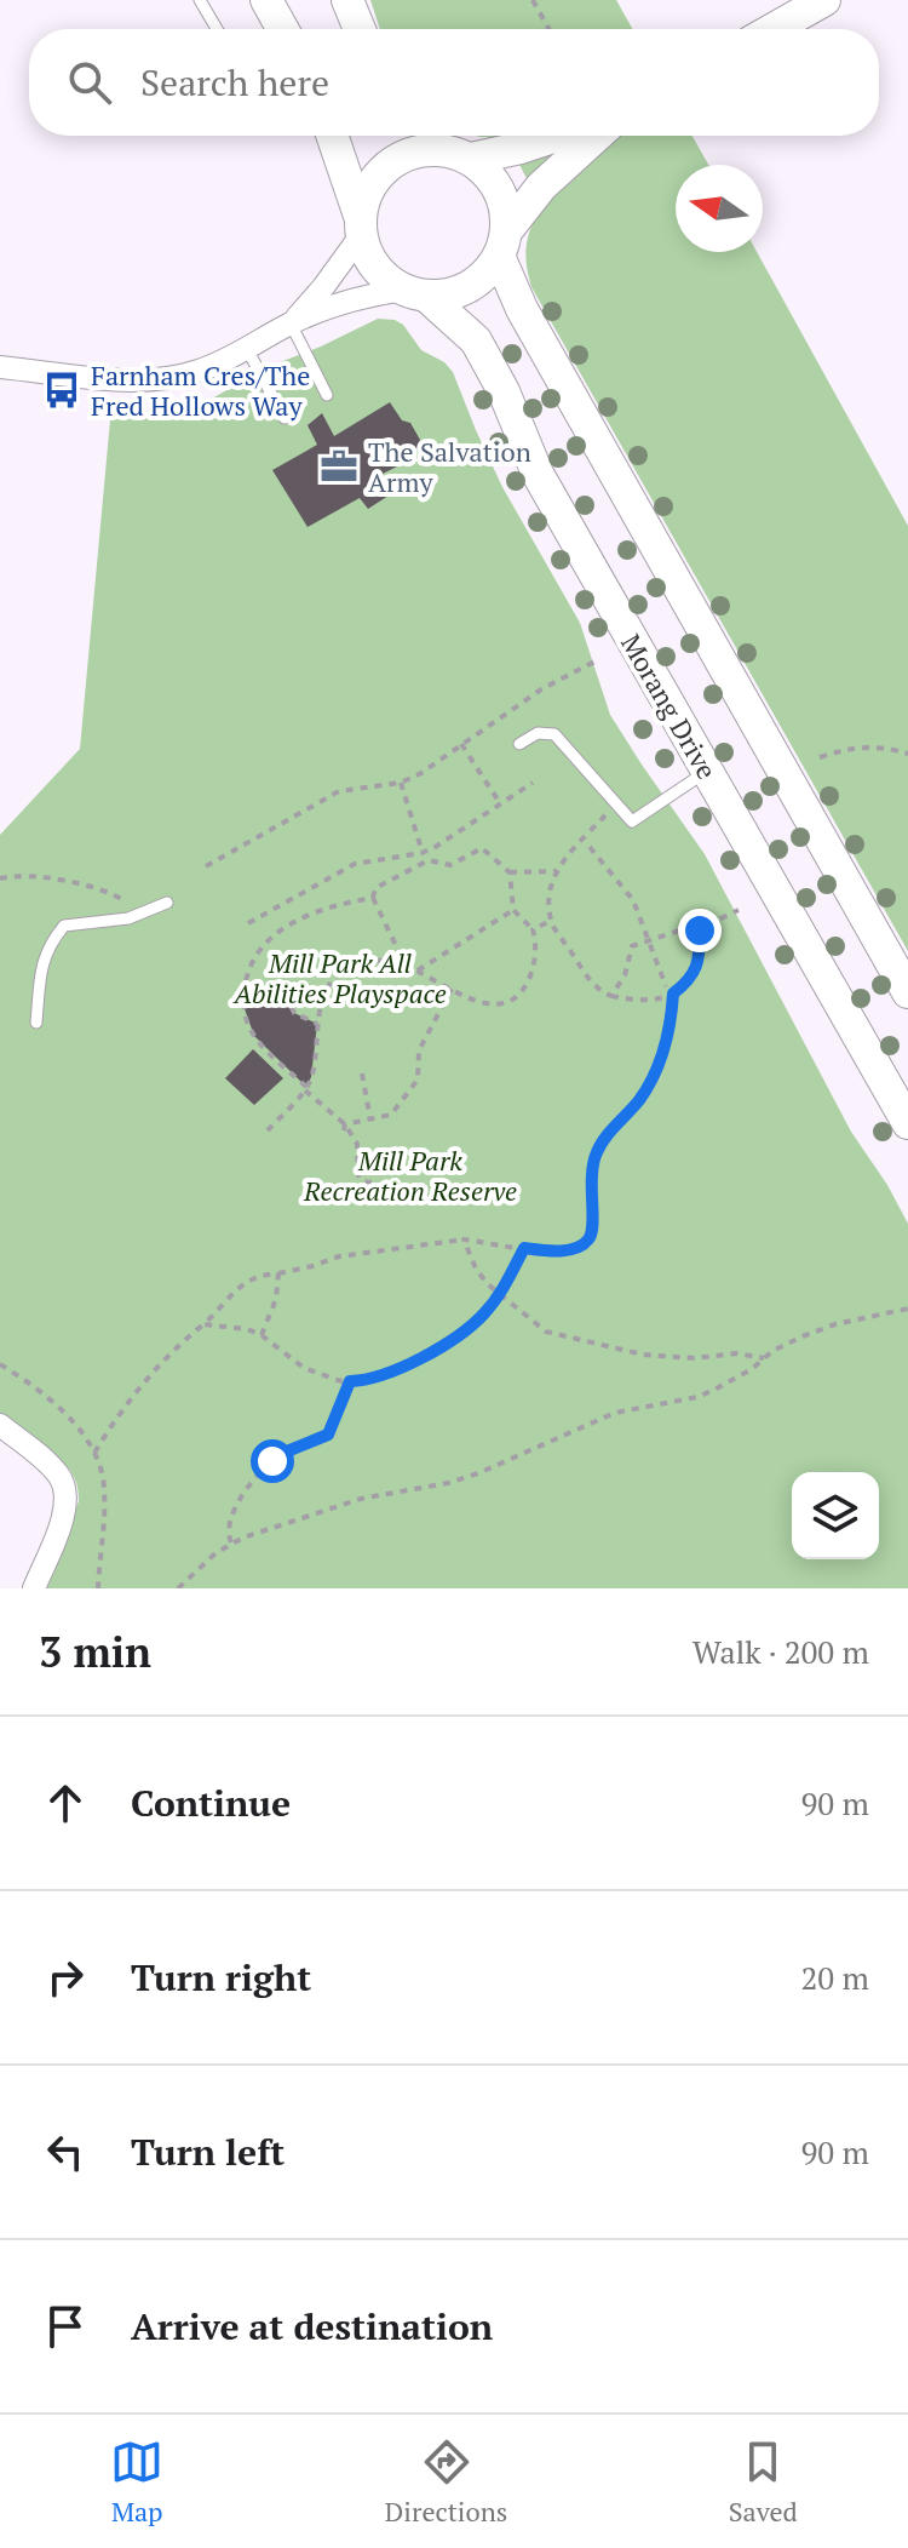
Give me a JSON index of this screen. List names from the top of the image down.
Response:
{
  "streets": {
    "main road": ["Morang Drive"]
  },
  "parks": ["Mill Park All Abilities Playspace", "Mill Park Recreation Reserve"],
  "places": {
    "bus stop": ["Farnham Cres/The Fred Hollows Way"],
    "office": ["The Salvation Army"]
  },
  "north": "left",
  "page": {
    "search": "Search here",
    "heading": ["3 min", "Walk · 200 m"],
    "list": [
      ["Continue", "90 m"],
      ["Turn right", "20 m"],
      ["Turn left", "90 m"],
      "Arrive at destination"
    ],
    "nav": ["Map", "Directions", "Saved"]
  }
}
